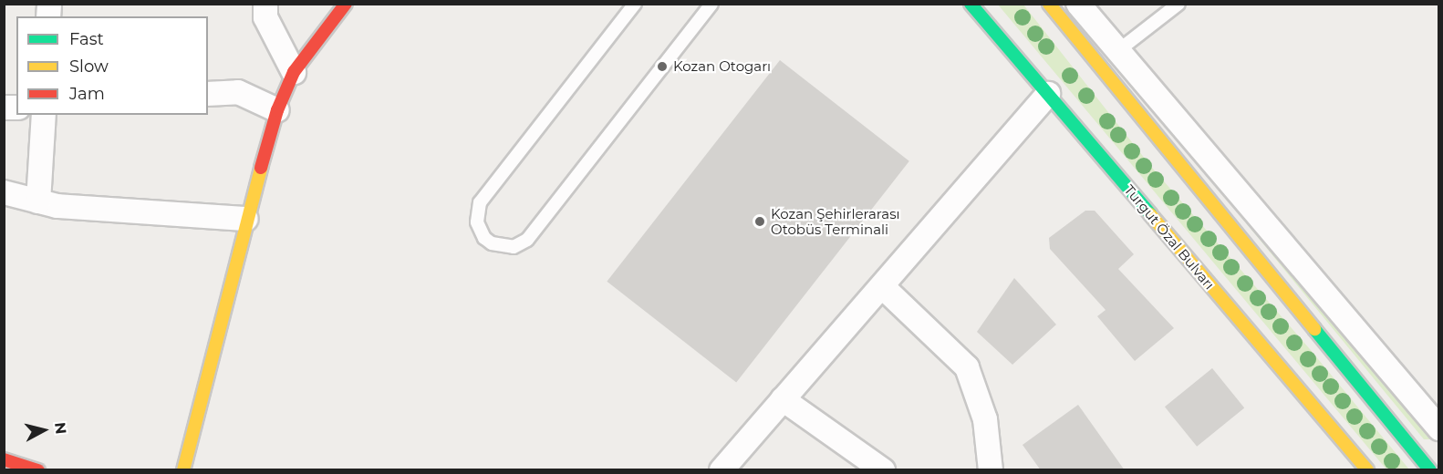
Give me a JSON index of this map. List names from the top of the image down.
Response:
{
  "streets": {
    "main road": ["Turgut Özal Bulvarı"]
  },
  "places": ["Kozan Otogarı", "Kozan Şehirlerarası Otobüs Terminali"],
  "legend": ["Fast", "Slow", "Jam"],
  "north": "right"
}
